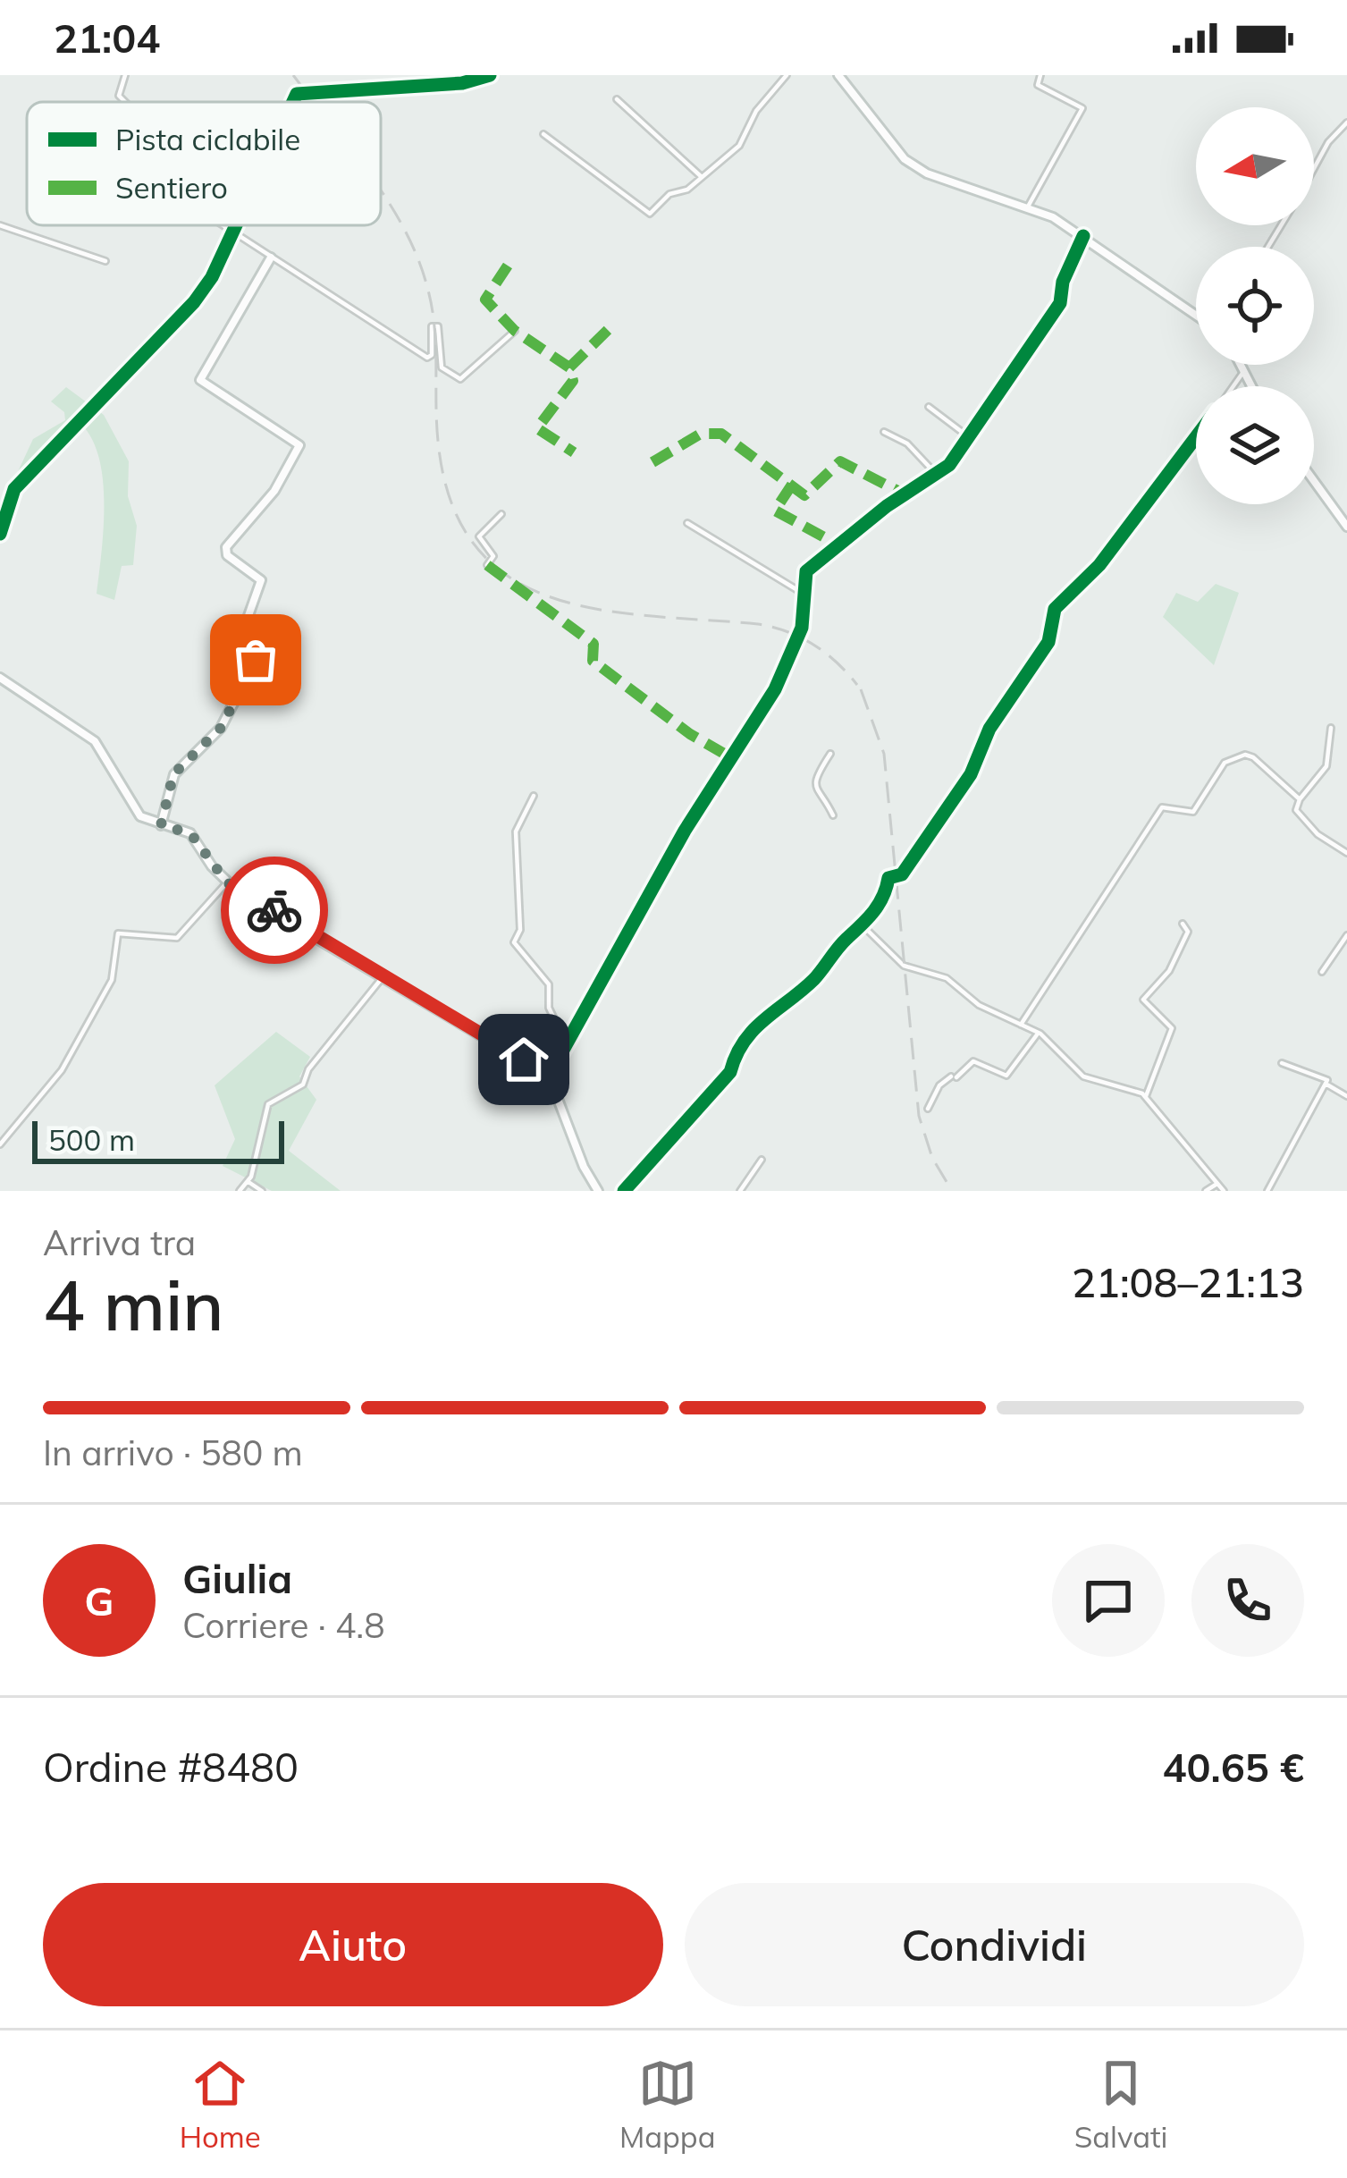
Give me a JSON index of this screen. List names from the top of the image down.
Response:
{
  "legend": ["Pista ciclabile", "Sentiero"],
  "scale_bar": "500 m",
  "north": "left",
  "page": {
    "status": "21:04",
    "scale": "500 m",
    "heading": ["4 min", "Arriva tra", "21:08–21:13"],
    "panel": [
      "Giulia",
      "Corriere · 4.8",
      "Ordine #8480",
      "40.65 €"
    ],
    "bar": "In arrivo · 580 m",
    "round": "G",
    "buttons": ["Aiuto", "Condividi"],
    "tabs": ["Home", "Mappa", "Salvati"]
  }
}
